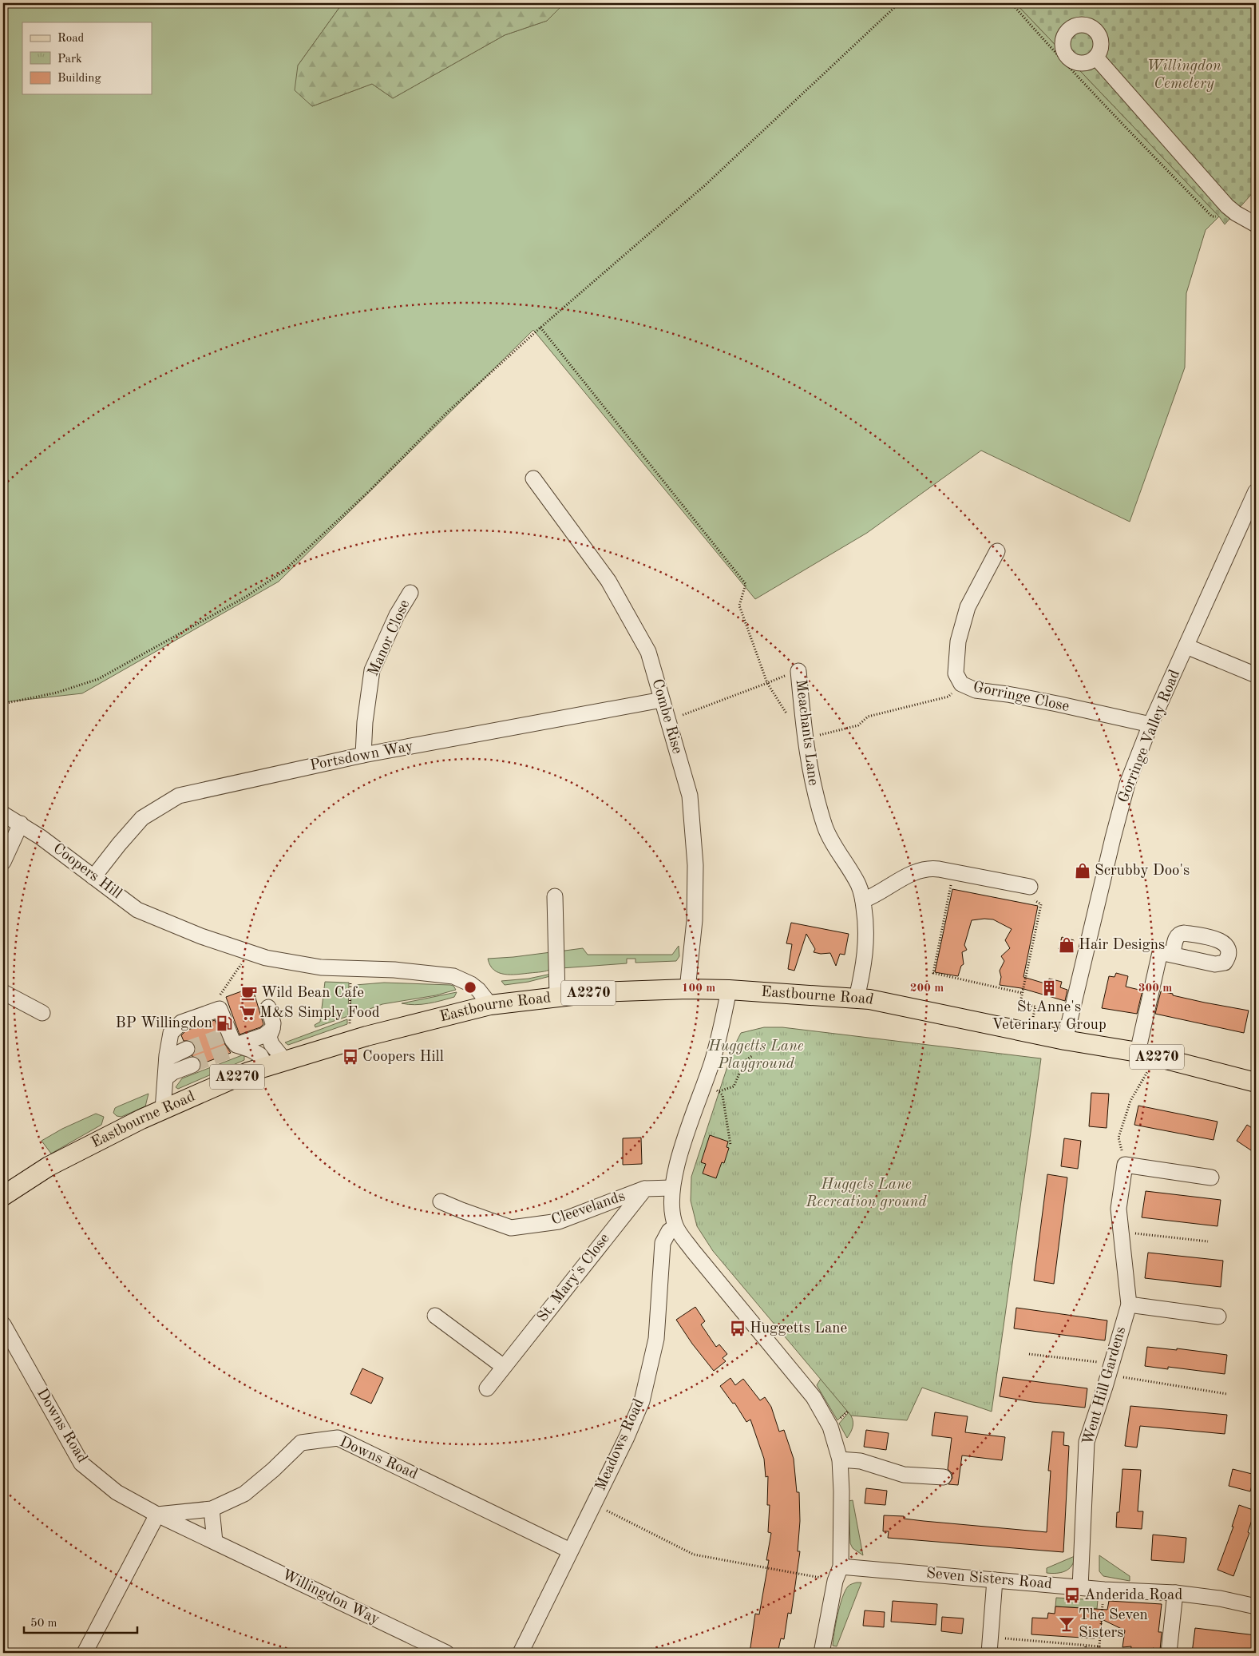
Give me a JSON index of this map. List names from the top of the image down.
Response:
{
  "streets": {
    "main road": ["A2270", "Eastbourne Road"],
    "street": [
      "Manor Close",
      "Gorringe Close",
      "Combe Rise",
      "Meachants Lane",
      "Gorringe Valley Road",
      "Portsdown Way",
      "Coopers Hill",
      "Cleevelands",
      "St. Mary's Close",
      "Went Hill Gardens",
      "Downs Road",
      "Meadows Road",
      "Seven Sisters Road",
      "Willingdon Way"
    ]
  },
  "crossings": [
    ["Manor Close", "Portsdown Way"],
    ["Gorringe Close", "Gorringe Valley Road"],
    ["Combe Rise", "Portsdown Way"],
    ["Combe Rise", "Eastbourne Road"],
    ["Meachants Lane", "Eastbourne Road"],
    ["Gorringe Valley Road", "Eastbourne Road"],
    ["Portsdown Way", "Coopers Hill"],
    ["Coopers Hill", "Eastbourne Road"],
    ["Cleevelands", "St. Mary's Close"],
    ["Went Hill Gardens", "Seven Sisters Road"],
    ["Downs Road", "Meadows Road"],
    ["Downs Road", "Willingdon Way"]
  ],
  "parks": ["Willingdon Cemetery", "Huggetts Lane Playground", "Huggets Lane Recreation ground"],
  "places": {
    "shop": ["Scrubby Doo's", "Hair Designs"],
    "building": ["St Anne's Veterinary Group"],
    "cafe": ["Wild Bean Cafe"],
    "supermarket": ["M&S Simply Food"],
    "fuel station": ["BP Willingdon"],
    "bus stop": ["Coopers Hill", "Huggetts Lane", "Anderida Road"],
    "bar": ["The Seven Sisters"]
  },
  "legend": ["Road", "Park", "Building"],
  "scale_bar": "50 m",
  "rings": ["100 m", "200 m", "300 m"]
}
